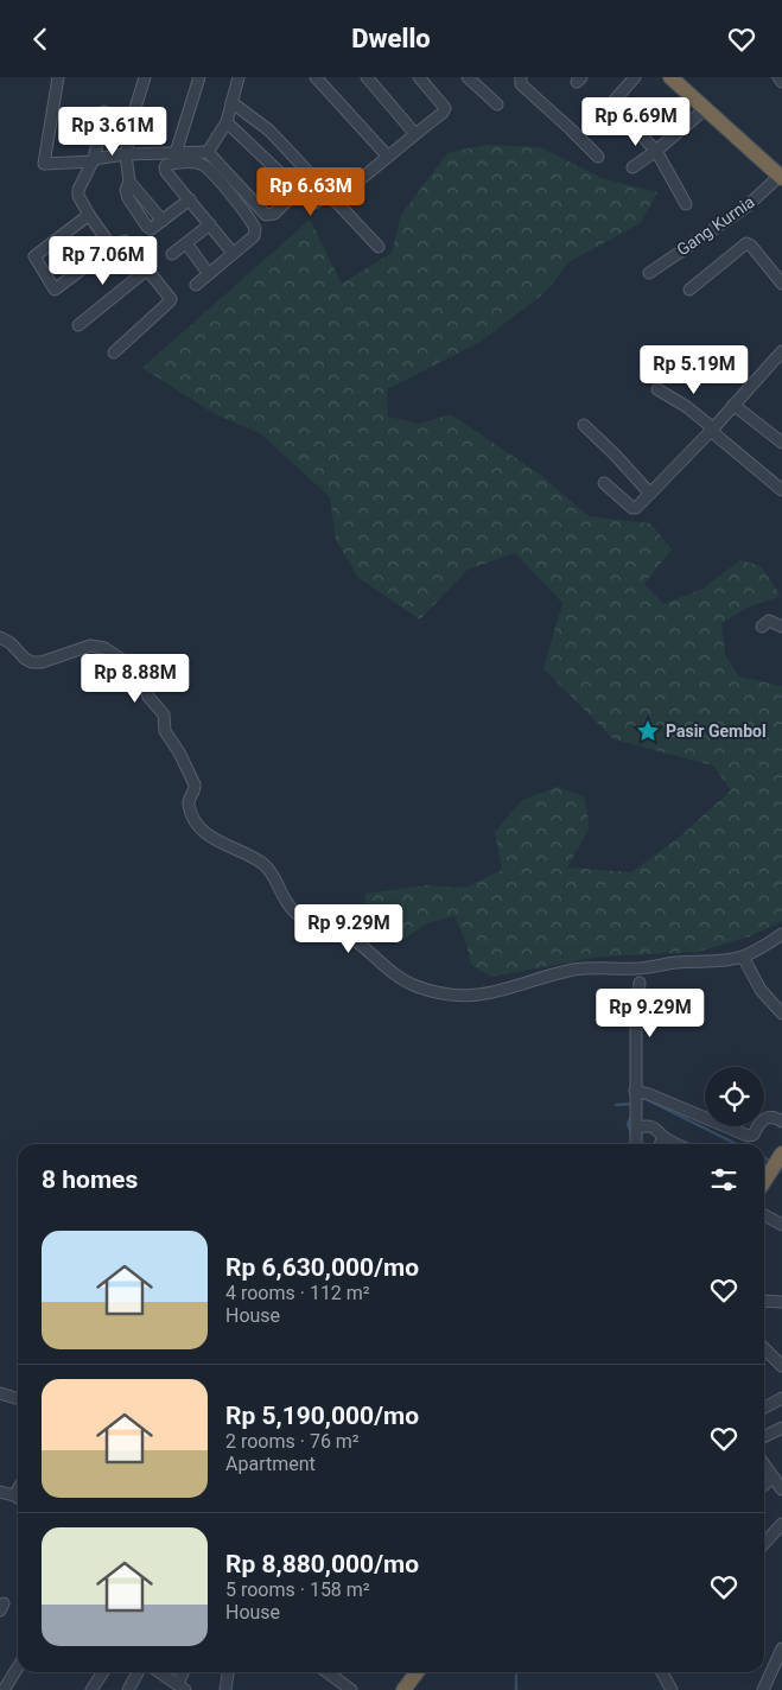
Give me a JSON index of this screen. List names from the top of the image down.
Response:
{
  "streets": {
    "street": ["Gang Kurnia"]
  },
  "places": {
    "place": ["Pasir Gembol"]
  },
  "page": {
    "header": "Dwello",
    "price": [
      "Rp 6.69M",
      "Rp 3.61M",
      "Rp 6.63M",
      "Rp 7.06M",
      "Rp 5.19M",
      "Rp 8.88M",
      "Rp 9.29M",
      "Rp 9.29M"
    ],
    "heading": "8 homes",
    "list": [
      {
        "name": "Rp 6,630,000/mo",
        "note": "4 rooms · 112 m² · House"
      },
      {
        "name": "Rp 5,190,000/mo",
        "note": "2 rooms · 76 m² · Apartment"
      },
      {
        "name": "Rp 8,880,000/mo",
        "note": "5 rooms · 158 m² · House"
      }
    ]
  }
}
